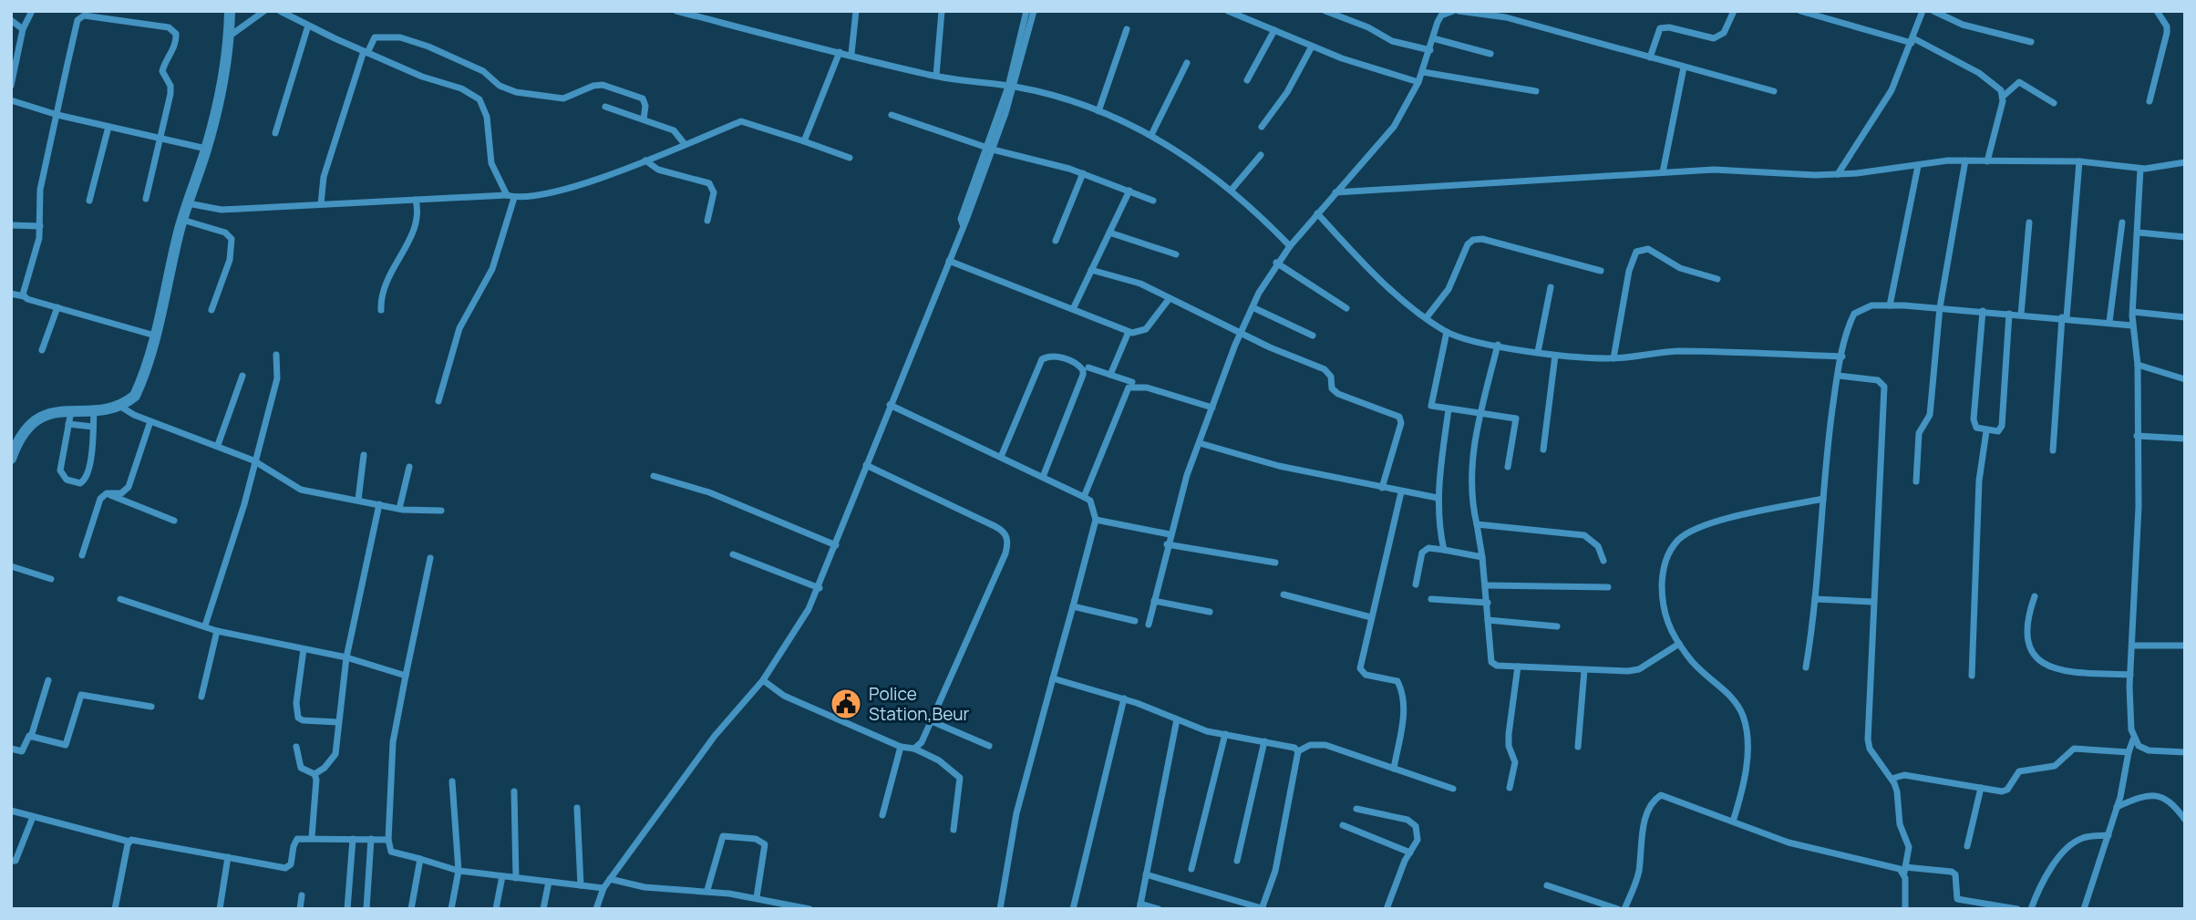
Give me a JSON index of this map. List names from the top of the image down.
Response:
{
  "places": {
    "public building": ["Police Station,Beur"]
  }
}
